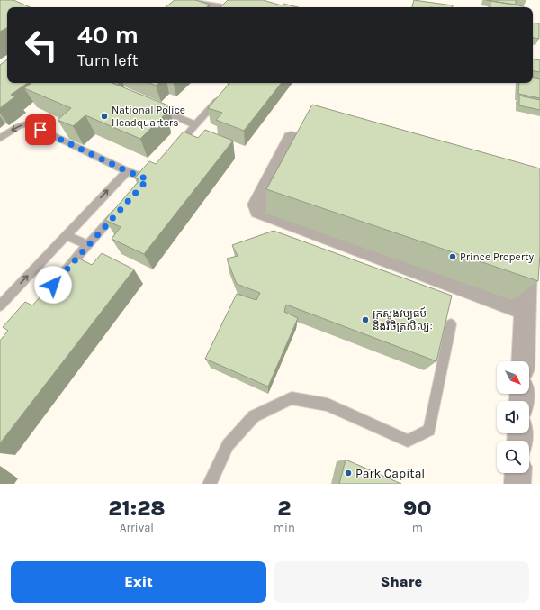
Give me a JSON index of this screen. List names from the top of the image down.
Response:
{
  "places": [
    "National Police Headquarters",
    "Prince Property",
    "ក្រសួងវប្បធម៍ និងវិចិត្រសិល្បៈ",
    "Park Capital"
  ],
  "north": "bottom right",
  "page": {
    "turn": ["40 m", "Turn left"],
    "eta": [
      "21:28",
      "Arrival",
      "2",
      "min",
      "90",
      "m"
    ],
    "buttons": ["Exit", "Share"]
  }
}
